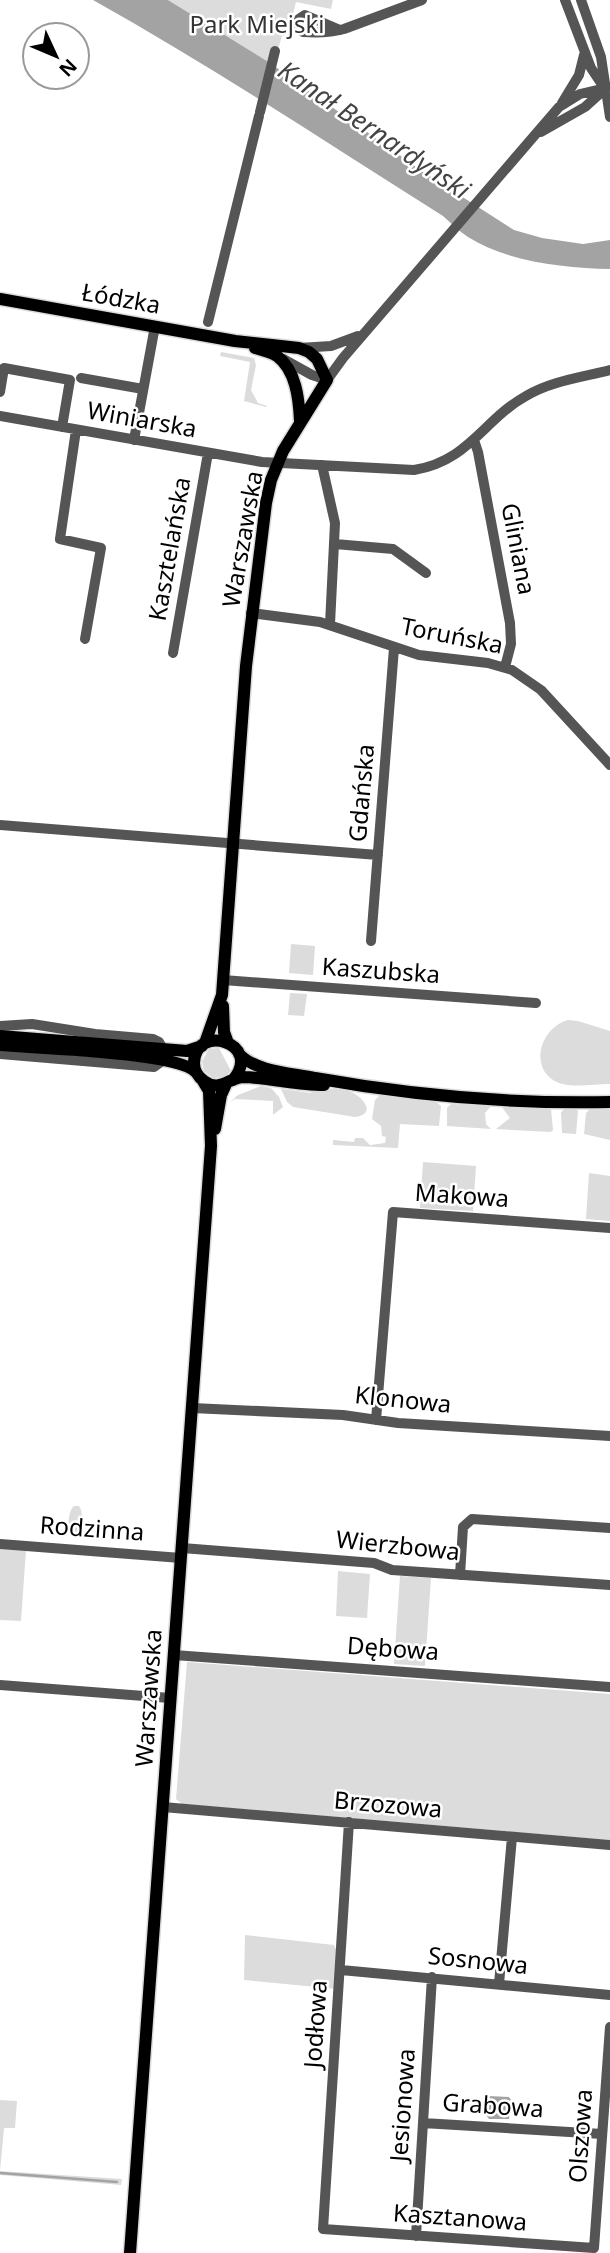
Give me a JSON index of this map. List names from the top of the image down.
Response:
{
  "streets": {
    "main road": ["Łódzka", "Warszawska"],
    "street": [
      "Winiarska",
      "Kasztelańska",
      "Gliniana",
      "Toruńska",
      "Gdańska",
      "Kaszubska",
      "Makowa",
      "Klonowa",
      "Rodzinna",
      "Wierzbowa",
      "Dębowa",
      "Brzozowa",
      "Sosnowa",
      "Jodłowa",
      "Jesionowa",
      "Grabowa",
      "Olszowa",
      "Kasztanowa"
    ]
  },
  "crossings": [
    ["Winiarska", "Warszawska"],
    ["Winiarska", "Kasztelańska"],
    ["Winiarska", "Gliniana"],
    ["Warszawska", "Toruńska"],
    ["Warszawska", "Kaszubska"],
    ["Warszawska", "Klonowa"],
    ["Warszawska", "Rodzinna"],
    ["Warszawska", "Wierzbowa"],
    ["Warszawska", "Dębowa"],
    ["Warszawska", "Brzozowa"],
    ["Gliniana", "Toruńska"],
    ["Toruńska", "Gdańska"],
    ["Makowa", "Klonowa"],
    ["Rodzinna", "Wierzbowa"],
    ["Brzozowa", "Jodłowa"],
    ["Sosnowa", "Jodłowa"],
    ["Sosnowa", "Jesionowa"],
    ["Jodłowa", "Kasztanowa"],
    ["Jesionowa", "Grabowa"],
    ["Jesionowa", "Kasztanowa"],
    ["Grabowa", "Olszowa"],
    ["Olszowa", "Kasztanowa"]
  ],
  "water": ["Kanał Bernardyński"],
  "parks": ["Park Miejski"],
  "north": "bottom right"
}
